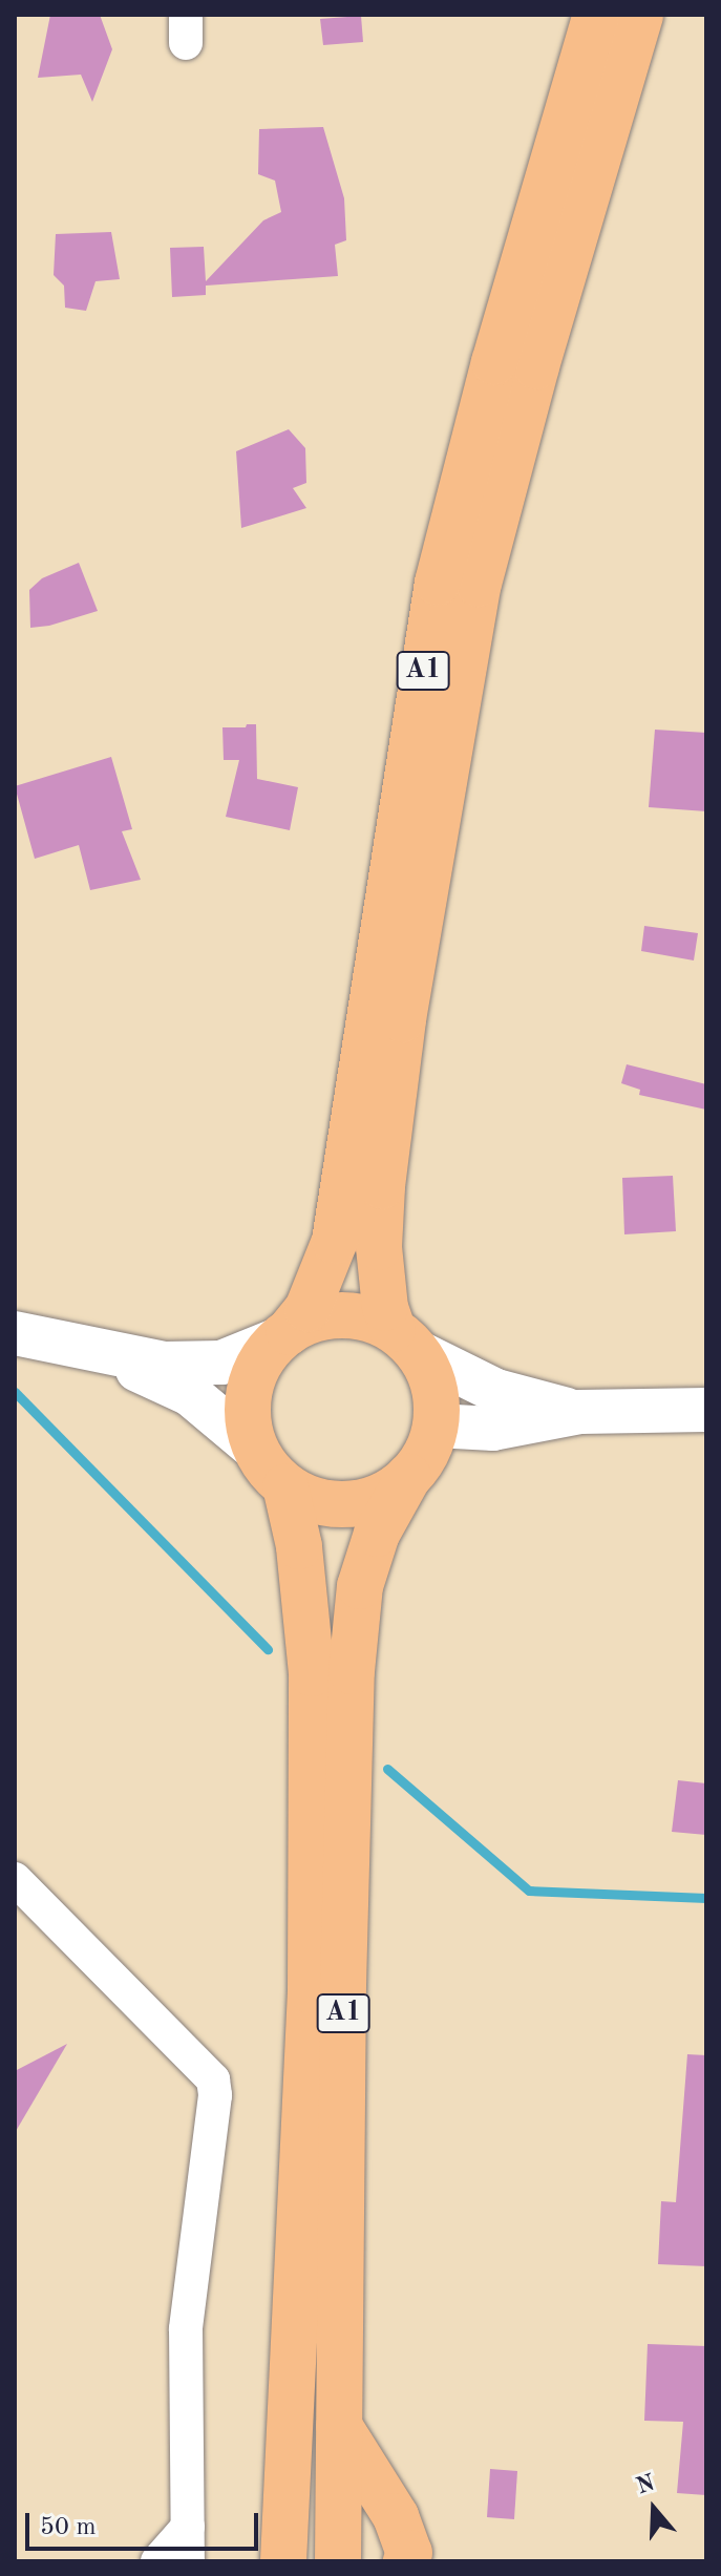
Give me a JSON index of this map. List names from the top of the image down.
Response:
{
  "streets": {
    "highway": ["A1"]
  },
  "scale_bar": "50 m",
  "north": "top"
}
